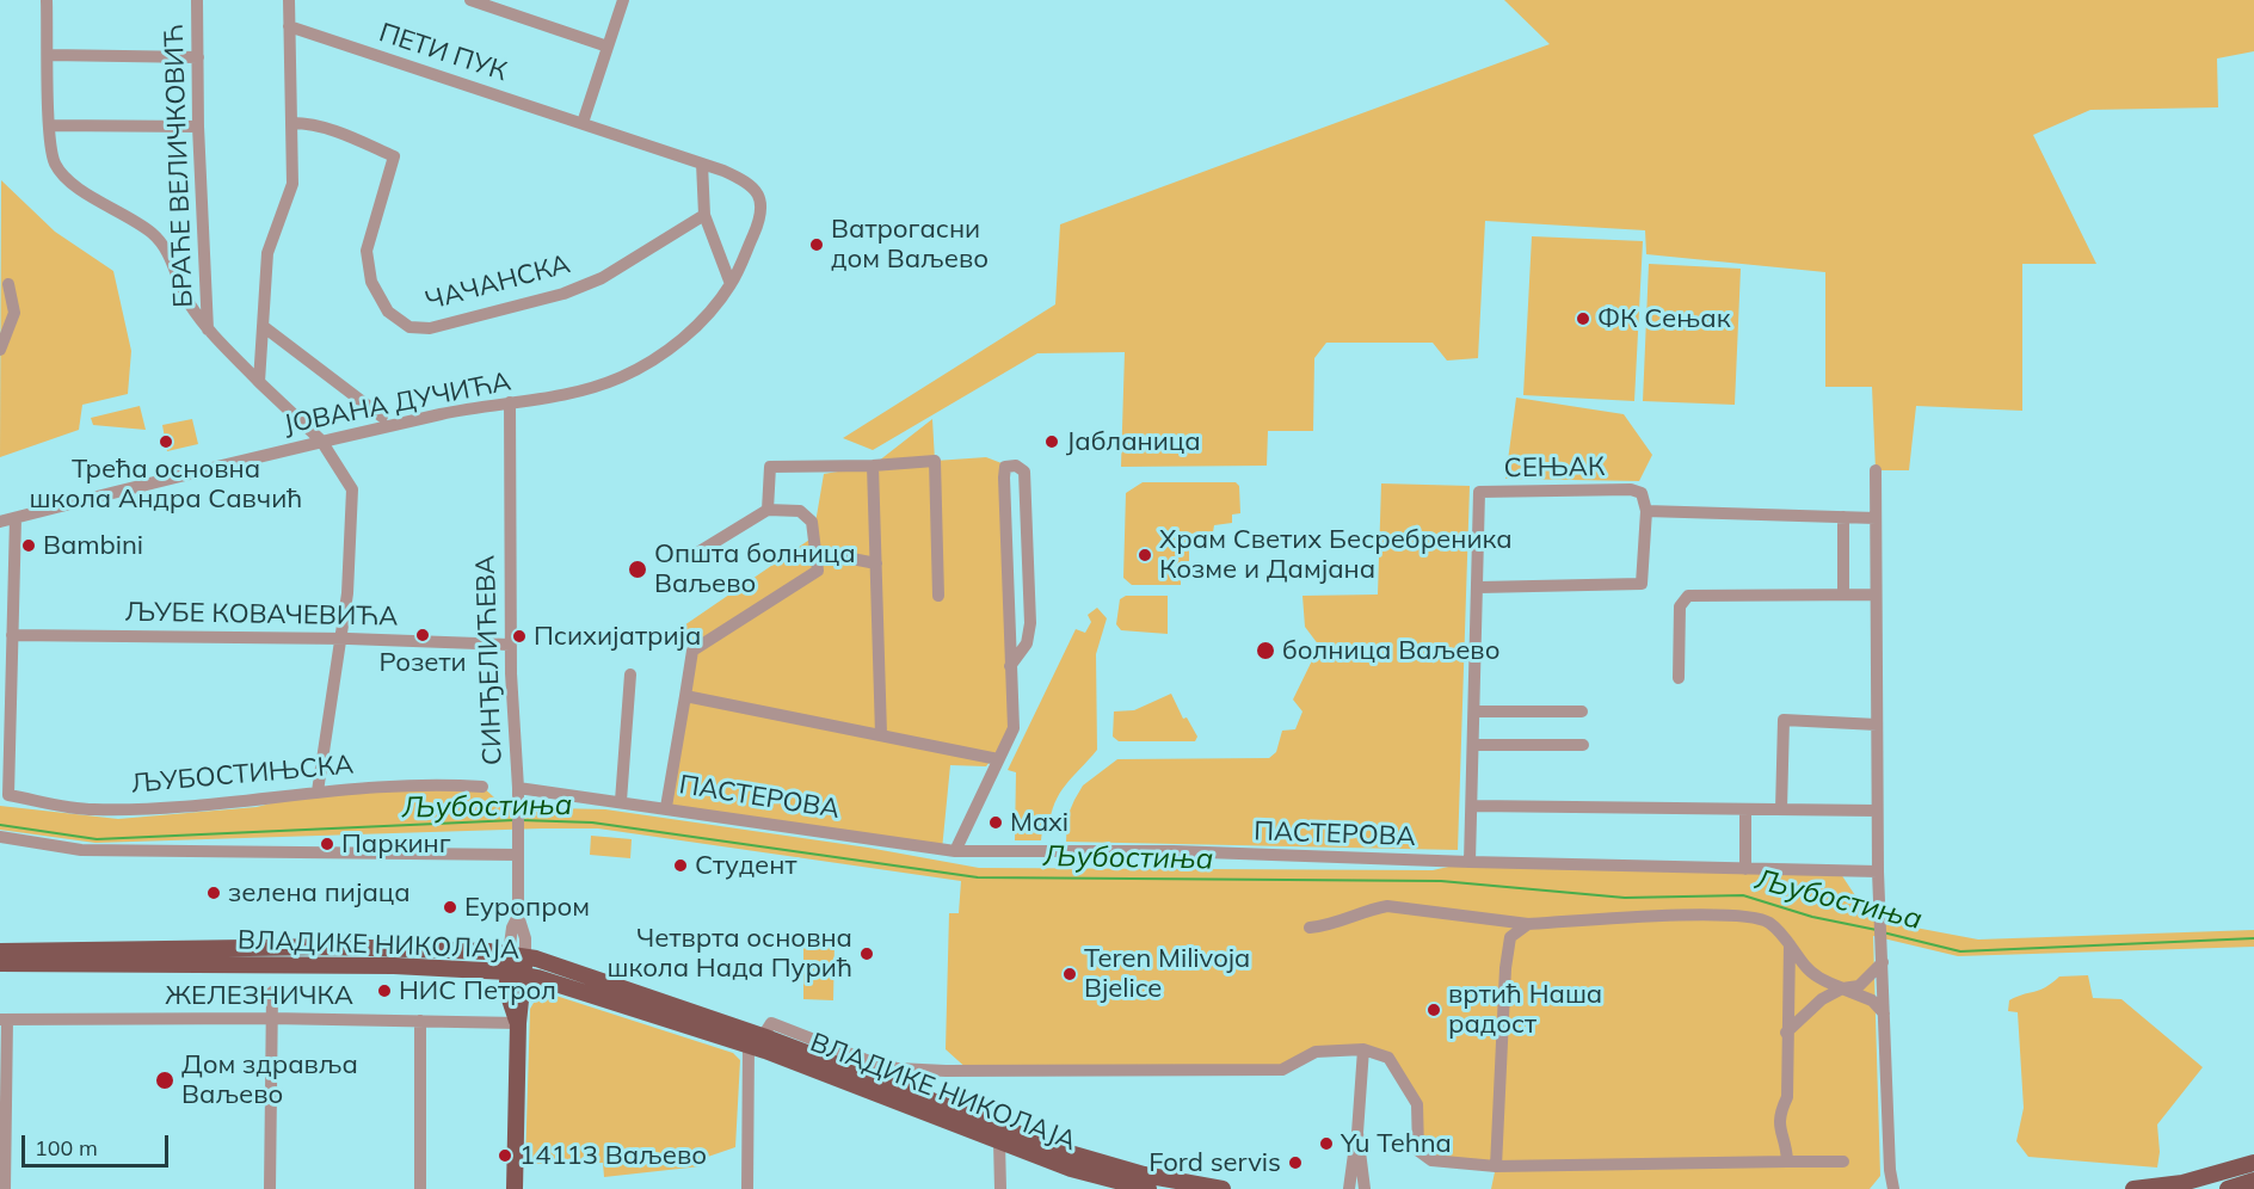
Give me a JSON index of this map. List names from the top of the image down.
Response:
{
  "streets": {
    "main road": ["СИНЂЕЛИЋЕВА", "ВЛАДИКЕ НИКОЛАЈА"],
    "street": [
      "ПЕТИ ПУК",
      "БРАЋЕ ВЕЛИЧКОВИЋ",
      "ЧАЧАНСКА",
      "ЈОВАНА ДУЧИЋА",
      "СЕЊАК",
      "ЉУБЕ КОВАЧЕВИЋА",
      "ЉУБОСТИЊСКА",
      "ПАСТЕРОВА",
      "ЖЕЛЕЗНИЧКА"
    ]
  },
  "crossings": [
    ["ПЕТИ ПУК", "ЈОВАНА ДУЧИЋА"],
    ["ЈОВАНА ДУЧИЋА", "СИНЂЕЛИЋЕВА"],
    ["ЉУБЕ КОВАЧЕВИЋА", "СИНЂЕЛИЋЕВА"],
    ["ЉУБЕ КОВАЧЕВИЋА", "ЉУБОСТИЊСКА"],
    ["СИНЂЕЛИЋЕВА", "ПАСТЕРОВА"],
    ["СИНЂЕЛИЋЕВА", "ВЛАДИКЕ НИКОЛАЈА"],
    ["СИНЂЕЛИЋЕВА", "ЖЕЛЕЗНИЧКА"]
  ],
  "water": ["Љубостиња"],
  "places": [
    "Ватрогасни дом Ваљево",
    "ФК Сењак",
    "Трећа основна школа Андра Савчић",
    "Јабланица",
    "Bambini",
    "Храм Светих Бесребреника Козме и Дамјана",
    "Општа болница Ваљево",
    "Розети",
    "Психијатрија",
    "болница Ваљево",
    "Maxi",
    "Паркинг",
    "Студент",
    "зелена пијаца",
    "Еуропром",
    "Четврта основна школа Нада Пурић",
    "Teren Milivoja Bjelice",
    "НИС Петрол",
    "вртић Наша радост",
    "Дом здравља Ваљево",
    "Yu Tehna",
    "14113 Ваљево",
    "Ford servis"
  ],
  "scale_bar": "100 m"
}
